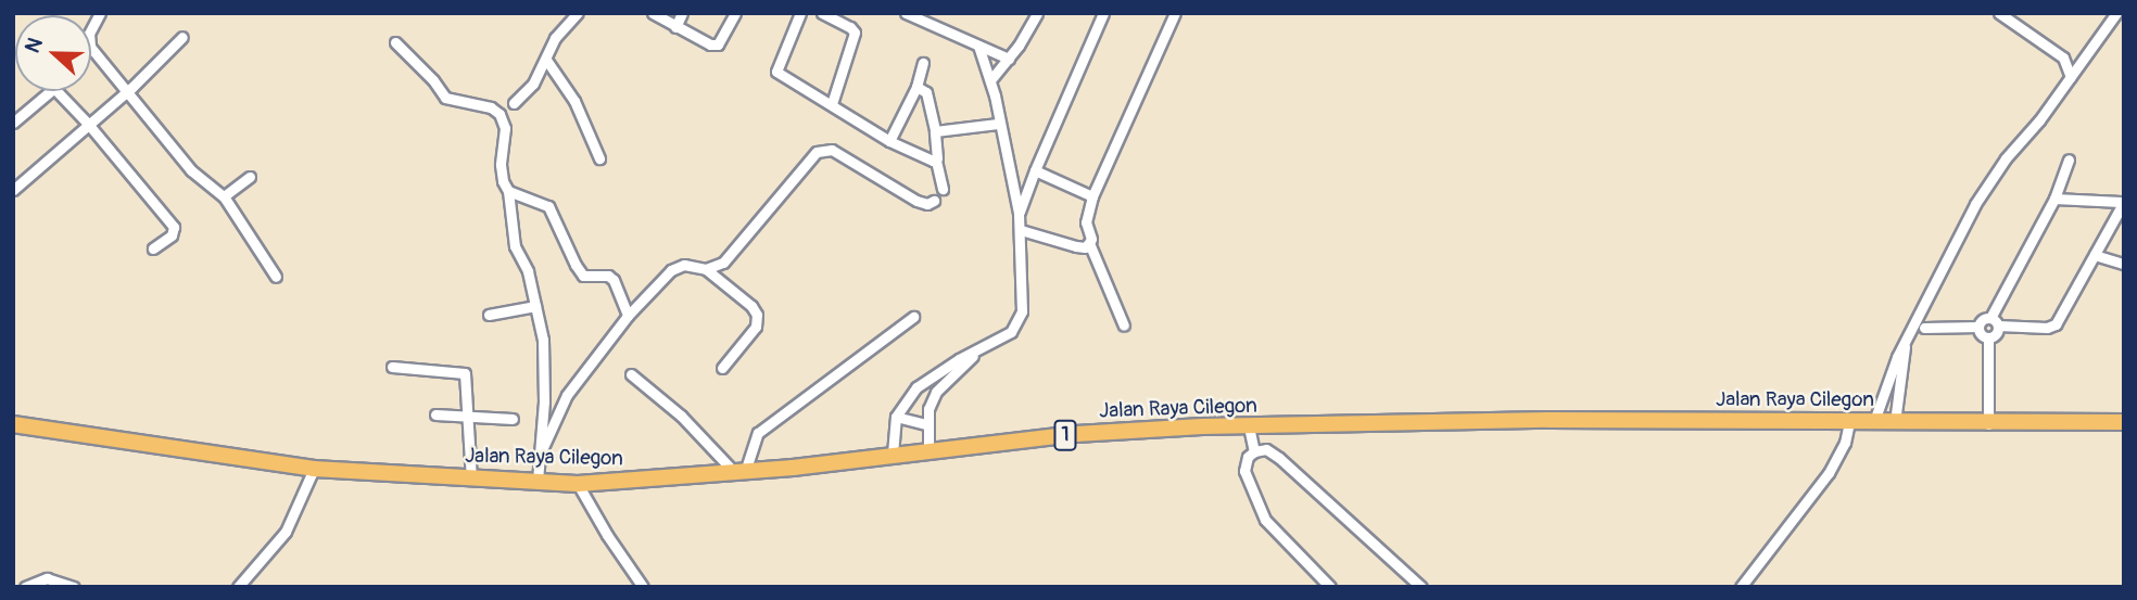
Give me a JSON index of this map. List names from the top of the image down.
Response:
{
  "streets": {
    "highway": ["Jalan Raya Cilegon", "1"]
  },
  "north": "left"
}
